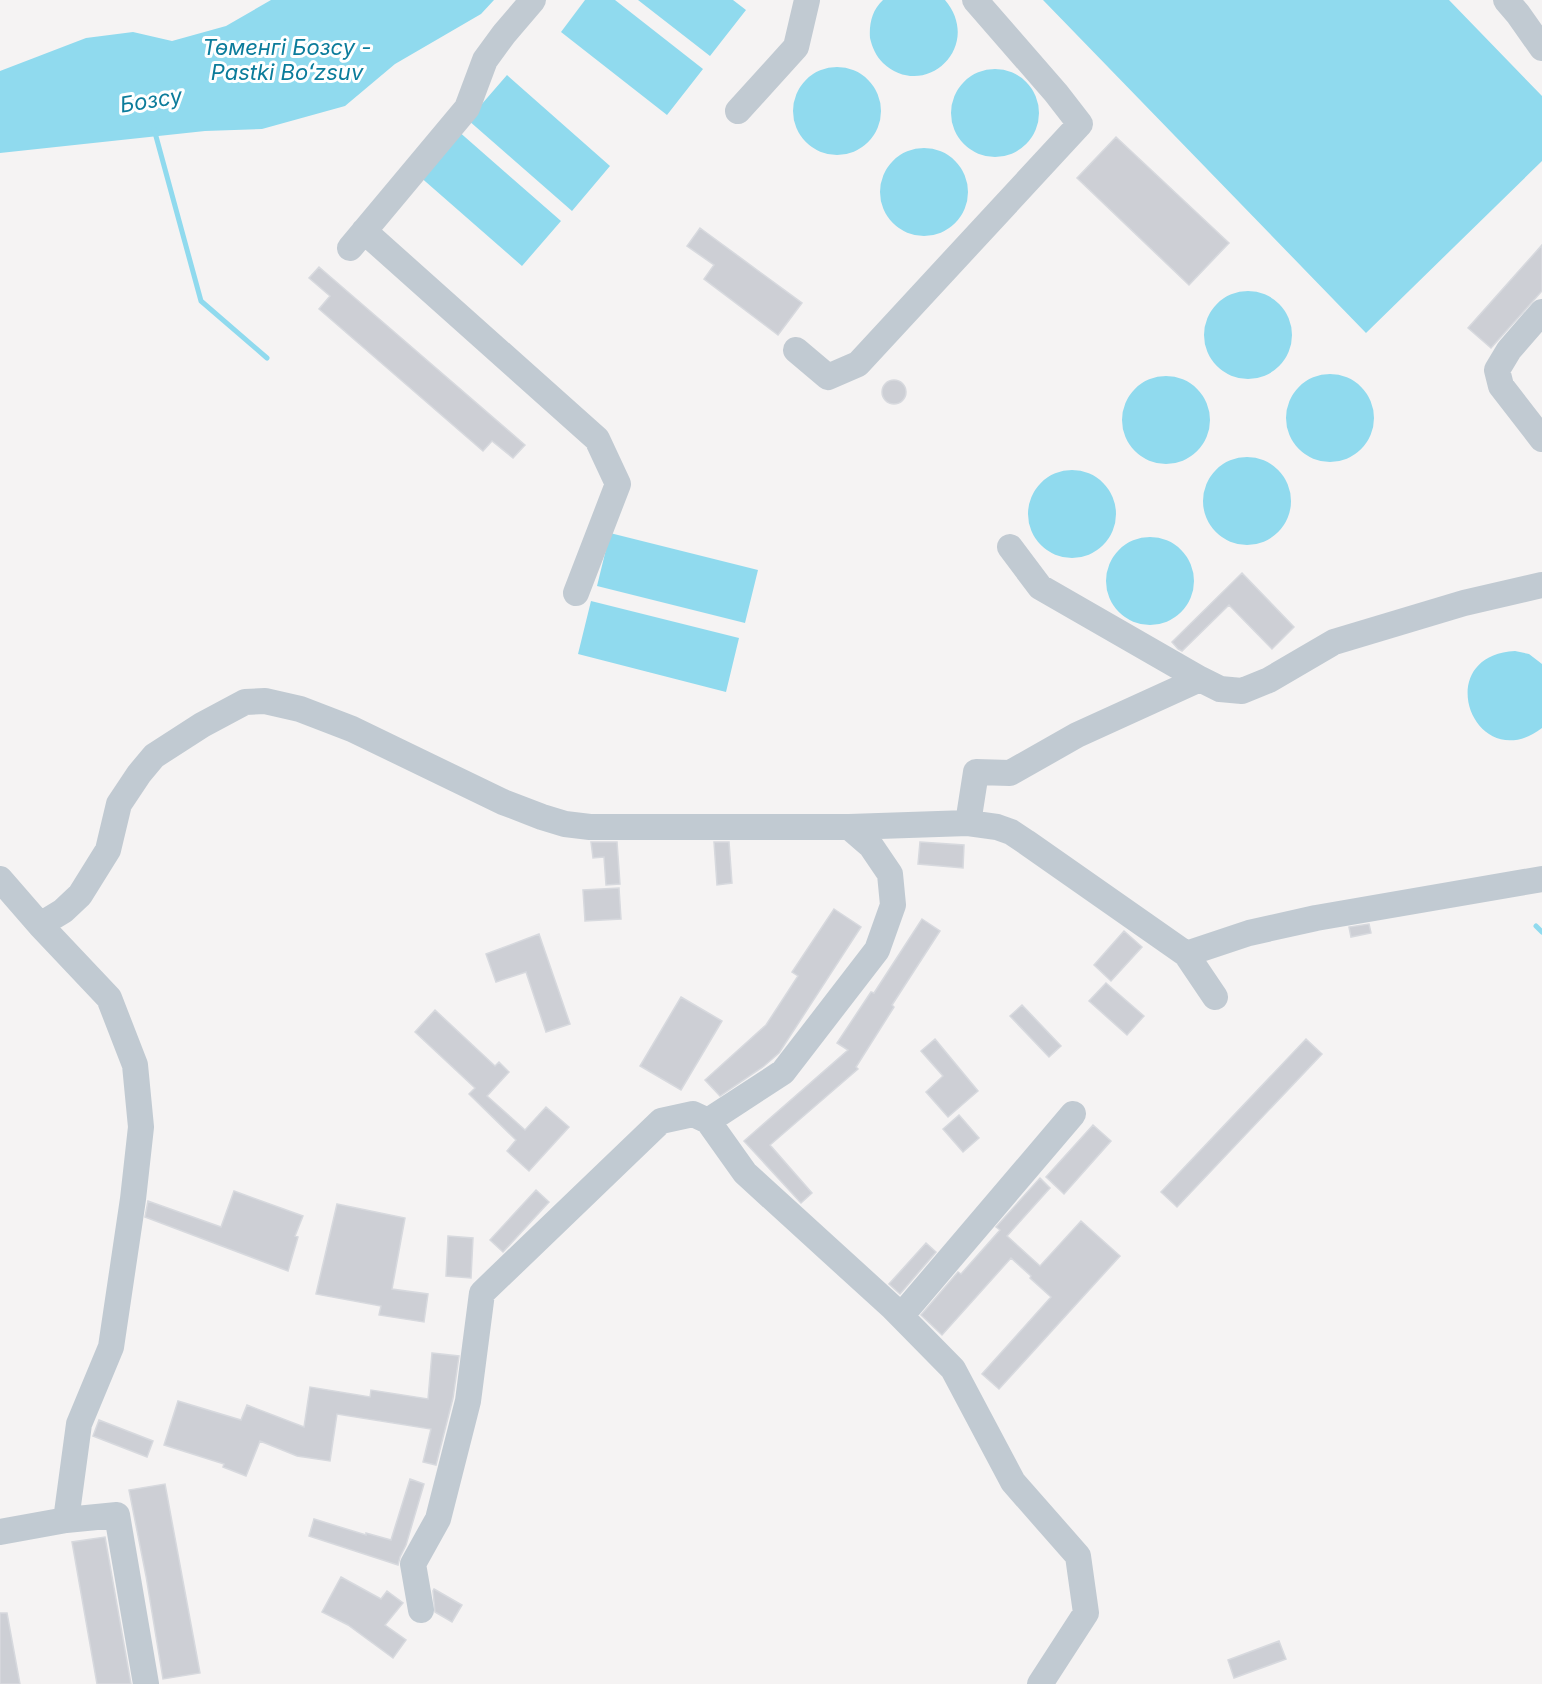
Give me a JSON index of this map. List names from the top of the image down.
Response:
{
  "water": ["Төменгі Бозсу - Pastki Boʻzsuv", "Бозсу"]
}
